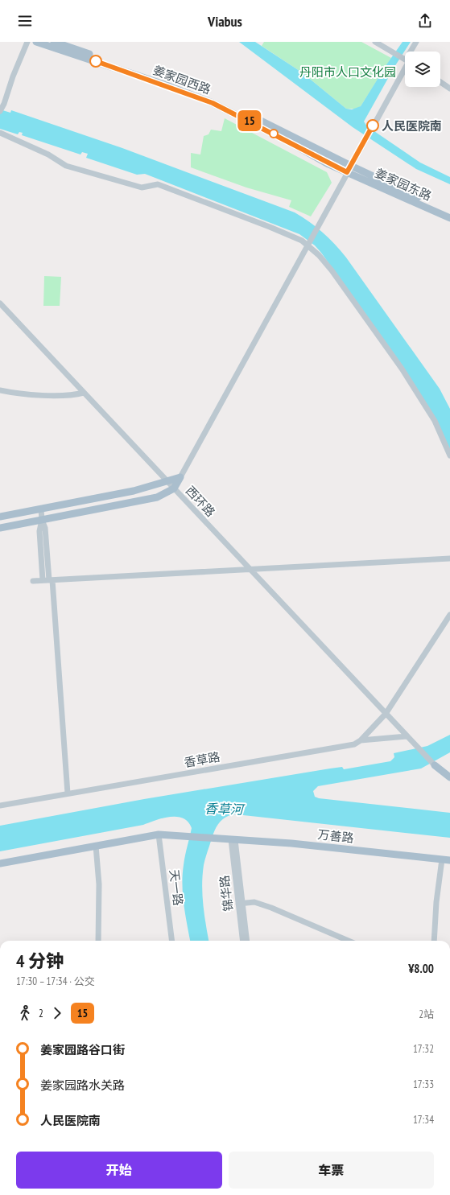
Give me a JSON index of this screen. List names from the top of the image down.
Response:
{
  "streets": {
    "main road": ["姜家园西路", "姜家园东路", "万善路"],
    "street": [
      "西环路",
      "香草路",
      "天一路",
      "锦华路"
    ]
  },
  "crossings": [
    ["姜家园西路", "姜家园东路"],
    ["西环路", "香草路"],
    ["万善路", "天一路"],
    ["万善路", "锦华路"]
  ],
  "water": ["香草河"],
  "parks": ["丹阳市人口文化园"],
  "places": ["人民医院南"],
  "lines": ["bus line 15"],
  "page": {
    "header": "Viabus",
    "on_map": "15",
    "heading": ["4 分钟", "17:30 – 17:34 · 公交", "¥8.00"],
    "legs": ["2", "15", "2站"],
    "list": [
      {
        "name": "姜家园路谷口街",
        "value": "17:32"
      },
      {
        "name": "姜家园路水关路",
        "value": "17:33"
      },
      {
        "name": "人民医院南",
        "value": "17:34"
      }
    ],
    "buttons": ["开始", "车票"]
  }
}
